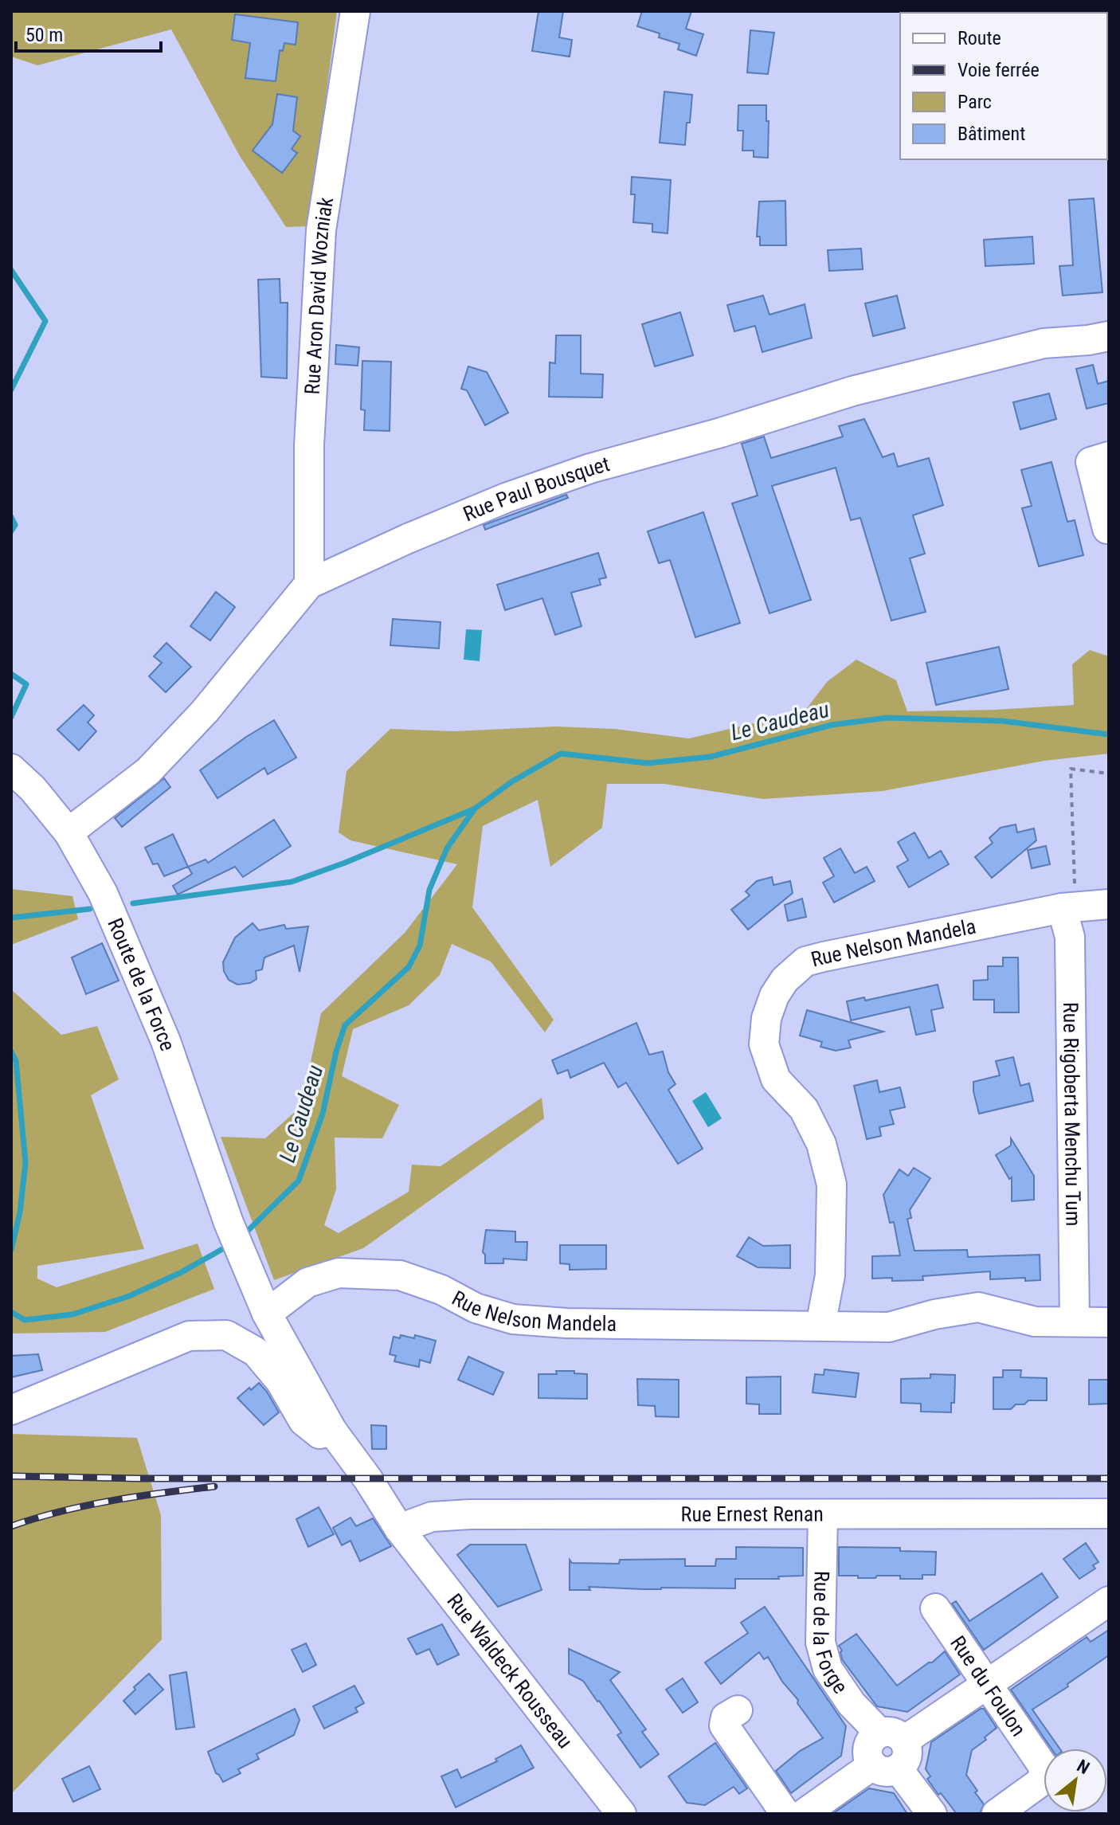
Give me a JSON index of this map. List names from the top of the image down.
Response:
{
  "streets": {
    "street": [
      "Rue Aron David Wozniak",
      "Rue Paul Bousquet",
      "Rue Nelson Mandela",
      "Route de la Force",
      "Rue Rigoberta Menchu Tum",
      "Rue Ernest Renan",
      "Rue de la Forge",
      "Rue Waldeck Rousseau",
      "Rue du Foulon"
    ]
  },
  "crossings": [
    ["Rue Aron David Wozniak", "Rue Paul Bousquet"],
    ["Rue Paul Bousquet", "Route de la Force"],
    ["Rue Nelson Mandela", "Route de la Force"],
    ["Rue Nelson Mandela", "Rue Rigoberta Menchu Tum"],
    ["Route de la Force", "Rue Waldeck Rousseau"],
    ["Rue Ernest Renan", "Rue de la Forge"],
    ["Rue Ernest Renan", "Rue Waldeck Rousseau"]
  ],
  "water": ["Le Caudeau"],
  "legend": [
    "Route",
    "Voie ferrée",
    "Parc",
    "Bâtiment"
  ],
  "scale_bar": "50 m",
  "north": "top right"
}
